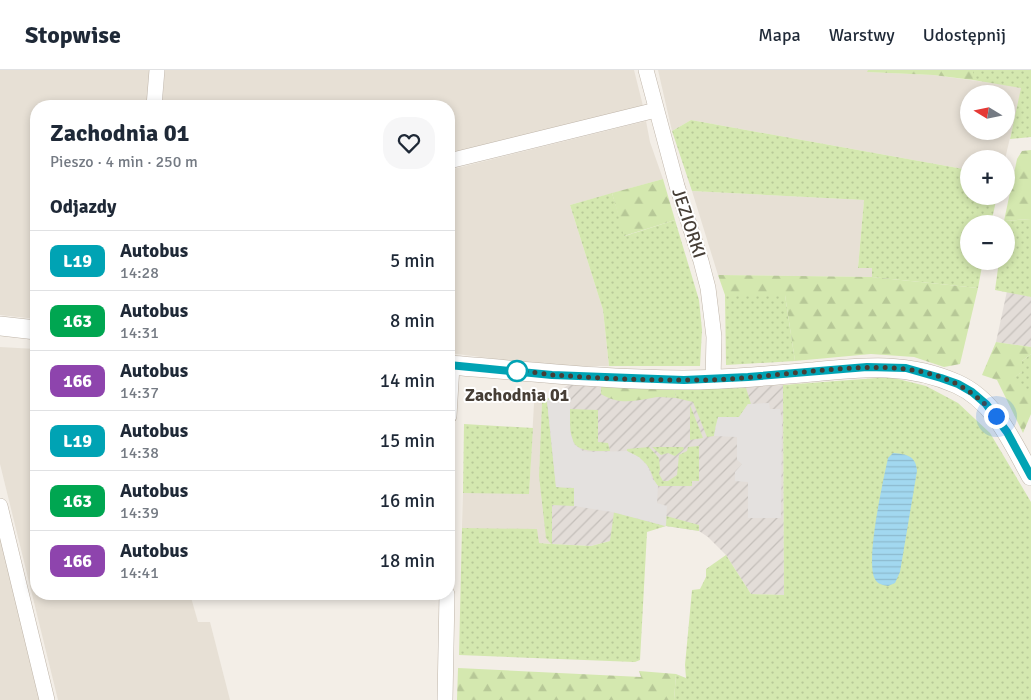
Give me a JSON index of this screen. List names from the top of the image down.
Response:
{
  "streets": {
    "street": ["JEZIORKI"]
  },
  "places": ["Zachodnia 01"],
  "lines": ["bus line L19"],
  "north": "left",
  "page": {
    "header": "Stopwise",
    "nav": ["Mapa", "Warstwy", "Udostępnij"],
    "map_buttons": ["+", "−"],
    "heading": [
      ["Zachodnia 01", "Pieszo · 4 min · 250 m"],
      "Odjazdy"
    ],
    "list": [
      {
        "mark": "L19",
        "name": "Autobus",
        "note": "14:28",
        "value": "5 min"
      },
      {
        "mark": "163",
        "name": "Autobus",
        "note": "14:31",
        "value": "8 min"
      },
      {
        "mark": "166",
        "name": "Autobus",
        "note": "14:37",
        "value": "14 min"
      },
      {
        "mark": "L19",
        "name": "Autobus",
        "note": "14:38",
        "value": "15 min"
      },
      {
        "mark": "163",
        "name": "Autobus",
        "note": "14:39",
        "value": "16 min"
      },
      {
        "mark": "166",
        "name": "Autobus",
        "note": "14:41",
        "value": "18 min"
      }
    ]
  }
}
